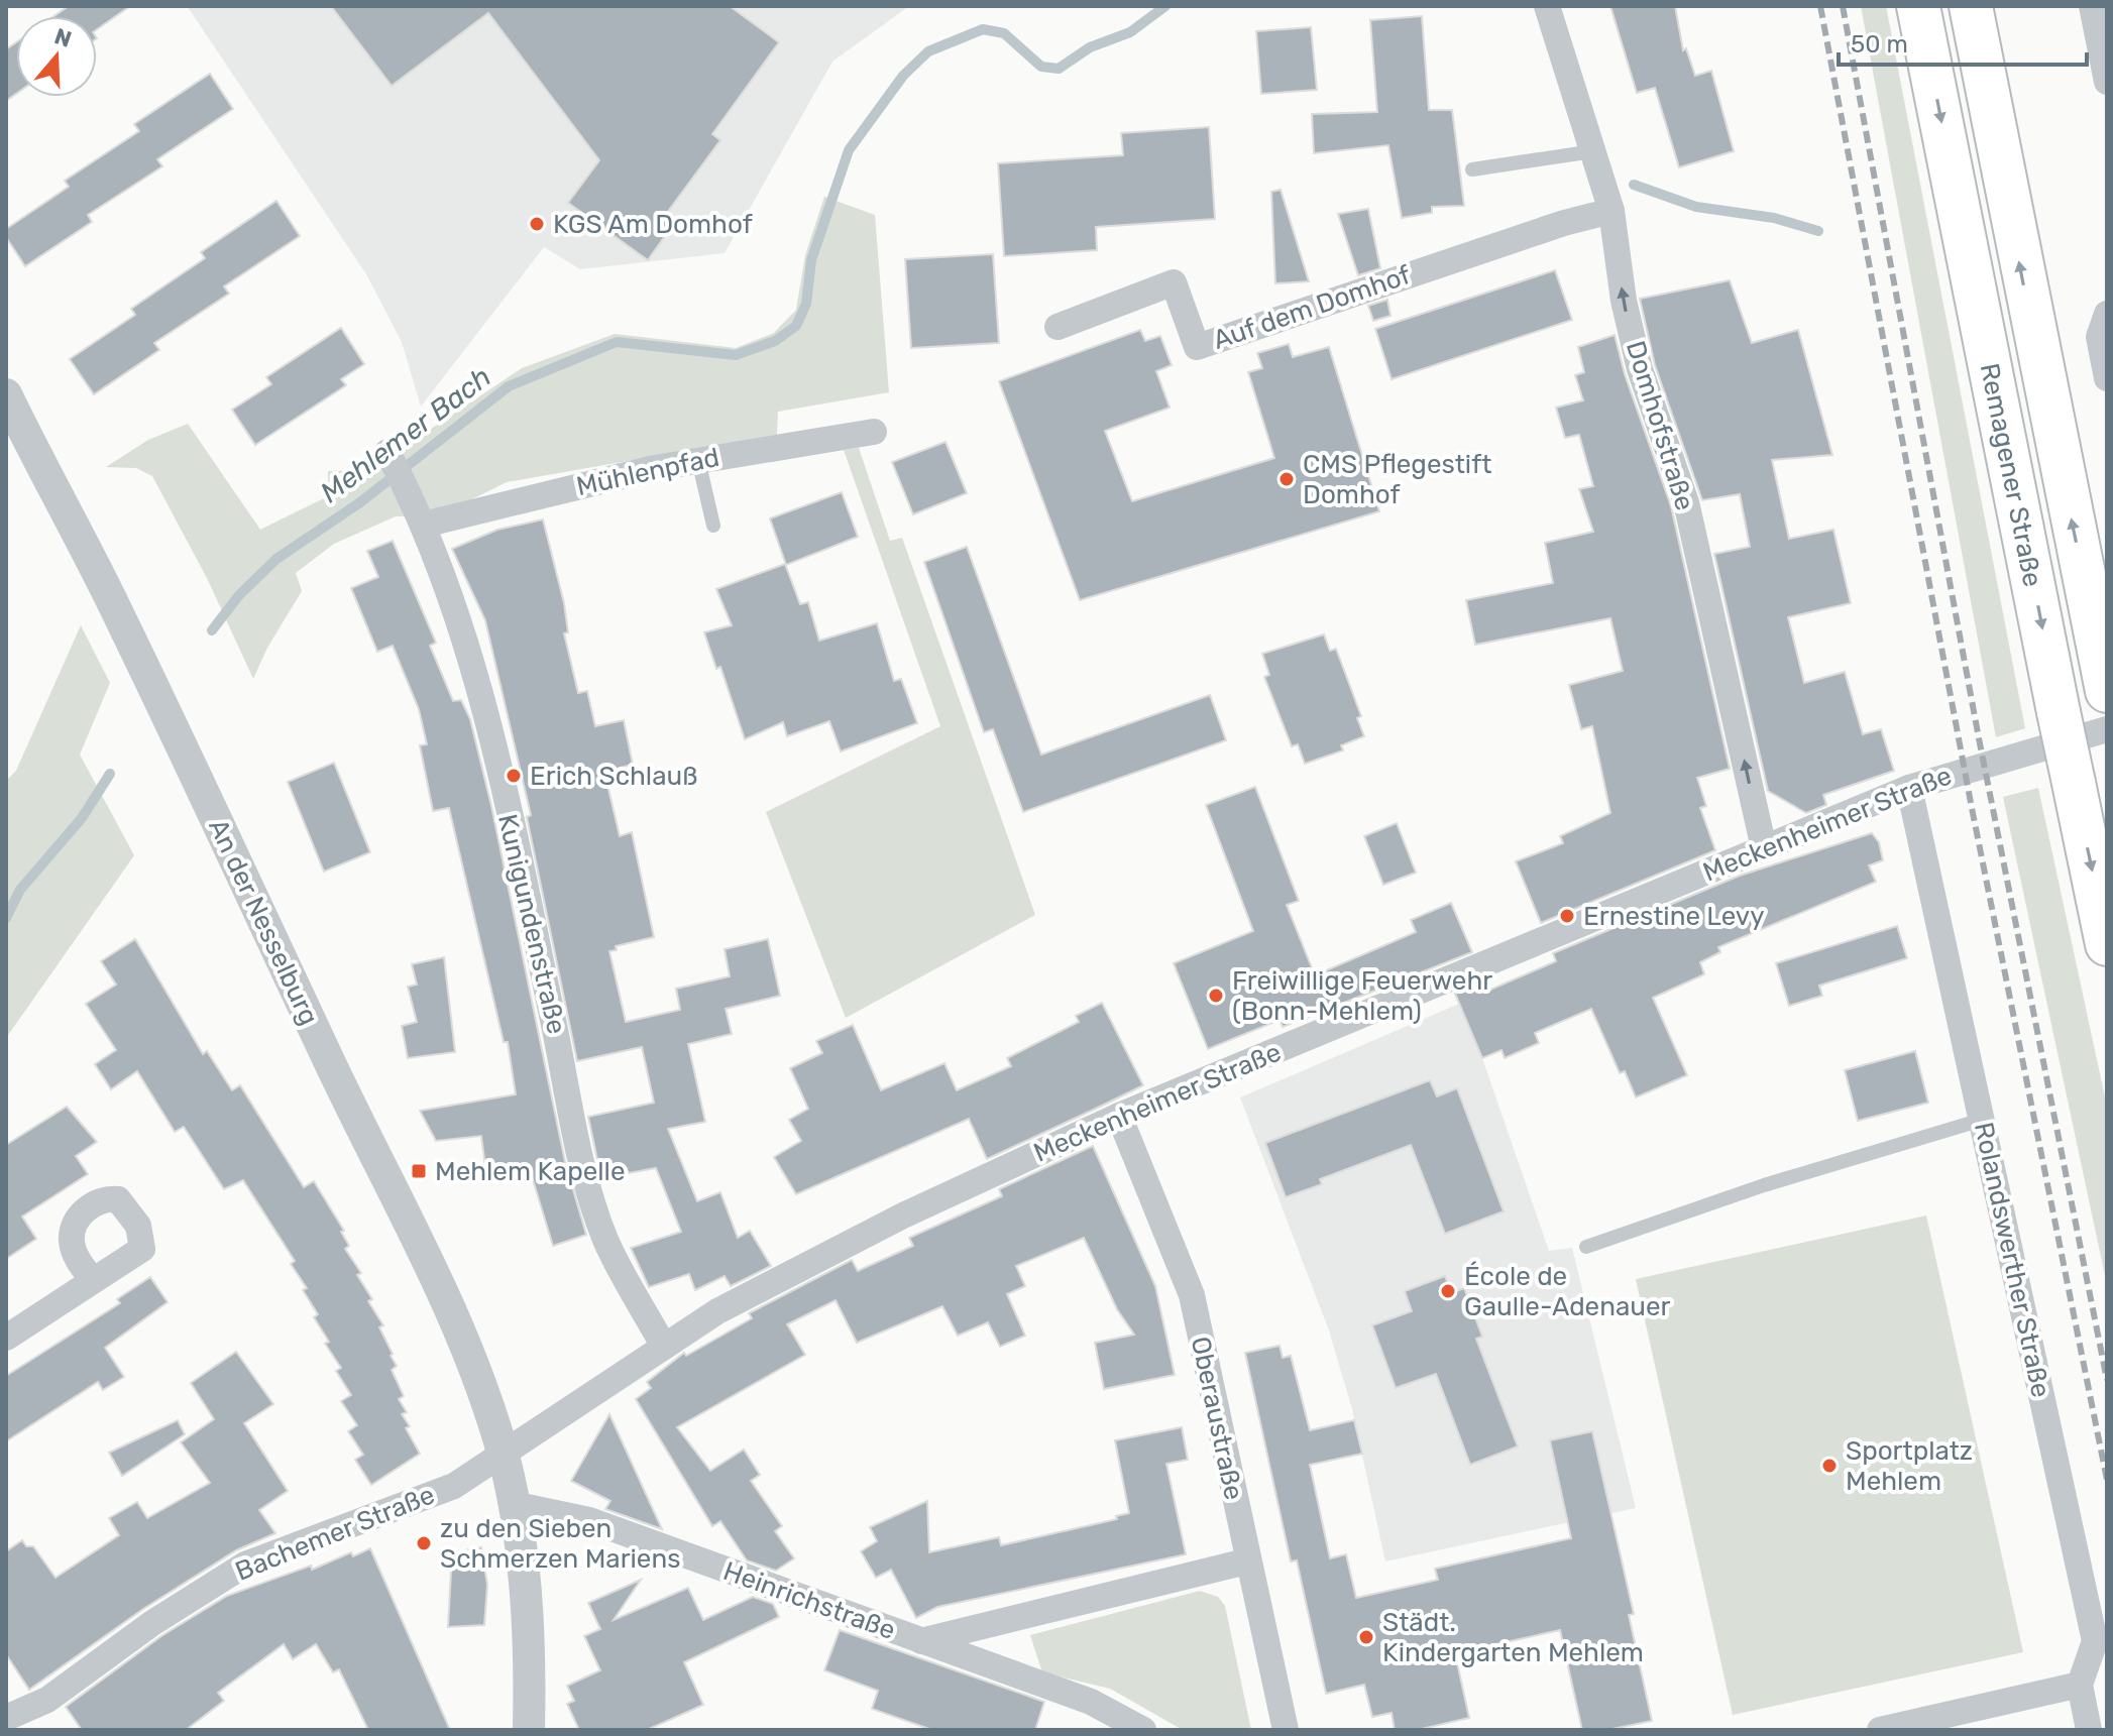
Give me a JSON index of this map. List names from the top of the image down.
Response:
{
  "streets": {
    "main road": ["Remagener Straße"],
    "street": [
      "Auf dem Domhof",
      "Domhofstraße",
      "Mühlenpfad",
      "Meckenheimer Straße",
      "An der Nesselburg",
      "Kunigundenstraße",
      "Rolandswerther Straße",
      "Oberaustraße",
      "Bachemer Straße",
      "Heinrichstraße"
    ]
  },
  "crossings": [
    ["Auf dem Domhof", "Domhofstraße"],
    ["Domhofstraße", "Meckenheimer Straße"],
    ["Mühlenpfad", "Kunigundenstraße"],
    ["Meckenheimer Straße", "An der Nesselburg"],
    ["Meckenheimer Straße", "Kunigundenstraße"],
    ["Meckenheimer Straße", "Rolandswerther Straße"],
    ["Meckenheimer Straße", "Oberaustraße"],
    ["Meckenheimer Straße", "Bachemer Straße"],
    ["An der Nesselburg", "Bachemer Straße"],
    ["Oberaustraße", "Heinrichstraße"]
  ],
  "one_way": ["Domhofstraße"],
  "water": ["Mehlemer Bach"],
  "places": {
    "other": [
      "KGS Am Domhof",
      "CMS Pflegestift Domhof",
      "Erich Schlauß",
      "Ernestine Levy",
      "Freiwillige Feuerwehr (Bonn-Mehlem)",
      "École de Gaulle-Adenauer",
      "Sportplatz Mehlem",
      "zu den Sieben Schmerzen Mariens",
      "Städt. Kindergarten Mehlem"
    ],
    "transit": ["Mehlem Kapelle"]
  },
  "scale_bar": "50 m",
  "north": "top"
}
